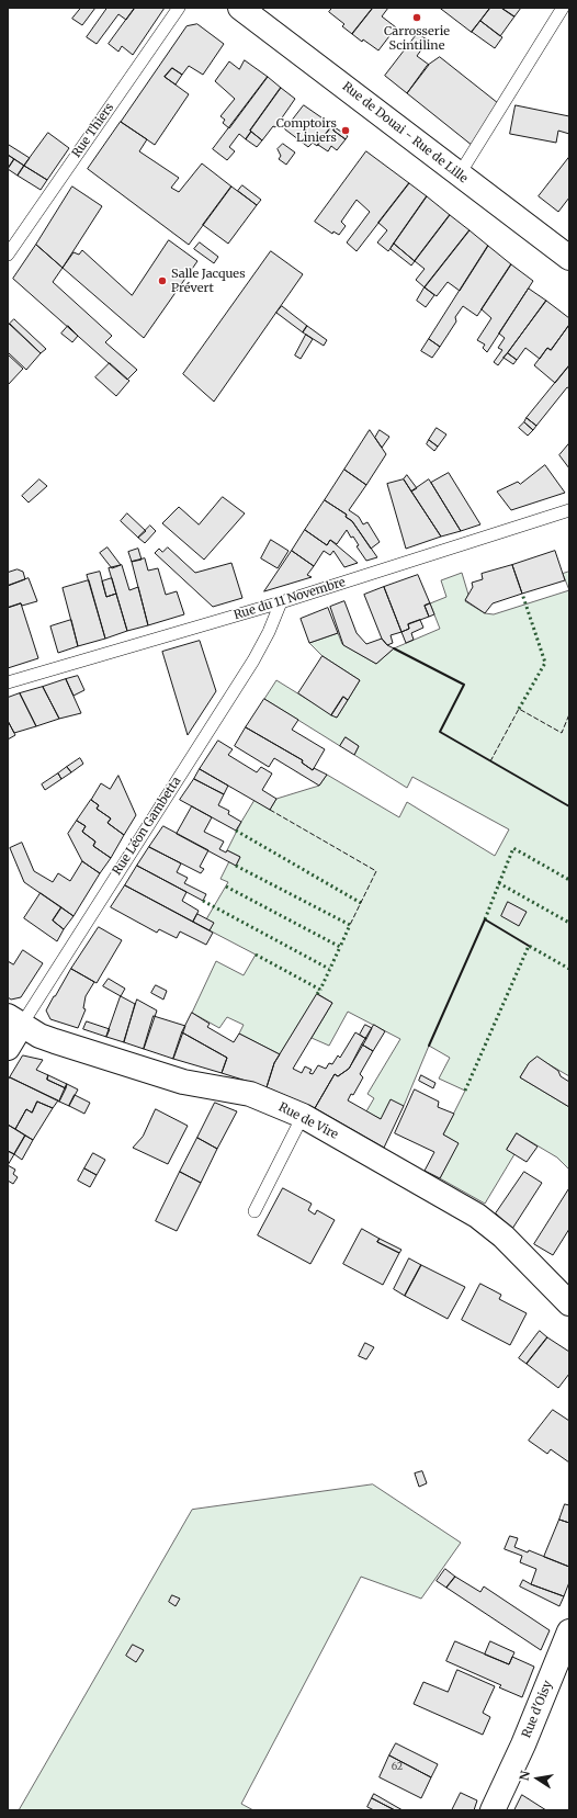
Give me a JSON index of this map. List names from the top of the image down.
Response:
{
  "streets": {
    "street": [
      "Rue de Douai - Rue de Lille",
      "Rue Léon Gambetta",
      "Rue de Vire",
      "Rue d'Oisy"
    ],
    "lane": ["Rue Thiers", "Rue du 11 Novembre"]
  },
  "crossings": [
    ["Rue du 11 Novembre", "Rue Léon Gambetta"],
    ["Rue Léon Gambetta", "Rue de Vire"]
  ],
  "places": ["Carrosserie Scintiline", "Comptoirs Liniers", "Salle Jacques Prévert"],
  "house_numbers": ["62"],
  "north": "left"
}
